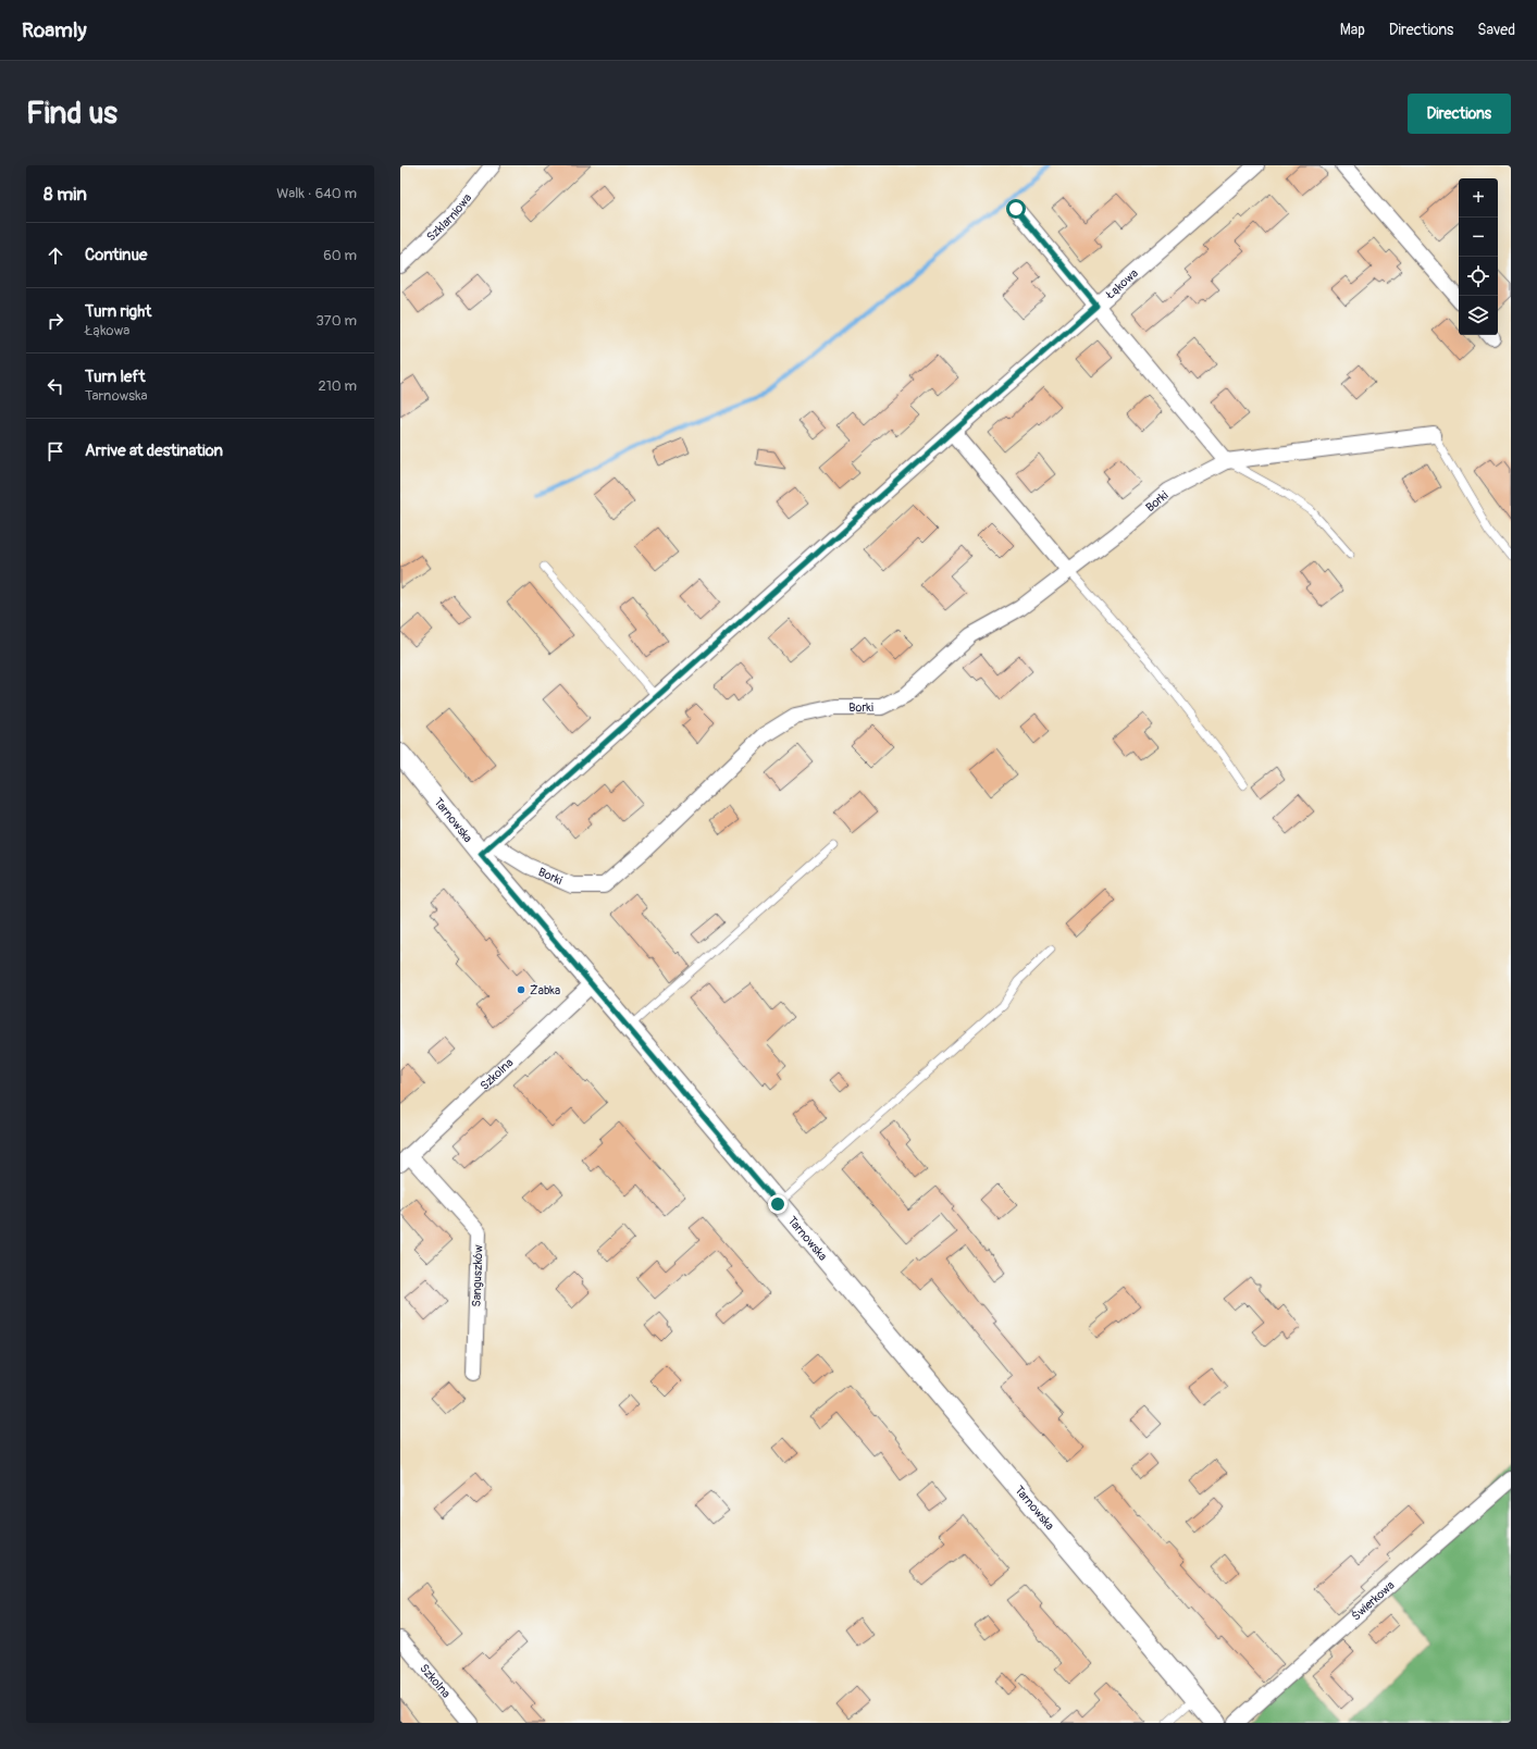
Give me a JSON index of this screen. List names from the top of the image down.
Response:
{
  "streets": {
    "street": [
      "Szklarniowa",
      "Łąkowa",
      "Borki",
      "Tarnowska",
      "Szkolna",
      "Sanguszków",
      "Świerkowa"
    ]
  },
  "crossings": [
    ["Łąkowa", "Borki"],
    ["Łąkowa", "Tarnowska"],
    ["Borki", "Tarnowska"],
    ["Tarnowska", "Szkolna"],
    ["Szkolna", "Sanguszków"]
  ],
  "places": ["Żabka"],
  "page": {
    "header": "Roamly",
    "nav": ["Map", "Directions", "Saved"],
    "buttons": "Directions",
    "title": "Find us",
    "heading": ["8 min", "Walk · 640 m"],
    "map_buttons": ["+", "−"],
    "list": [
      ["Continue", "60 m"],
      ["Turn right", "Łąkowa", "370 m"],
      ["Turn left", "Tarnowska", "210 m"],
      "Arrive at destination"
    ]
  }
}
